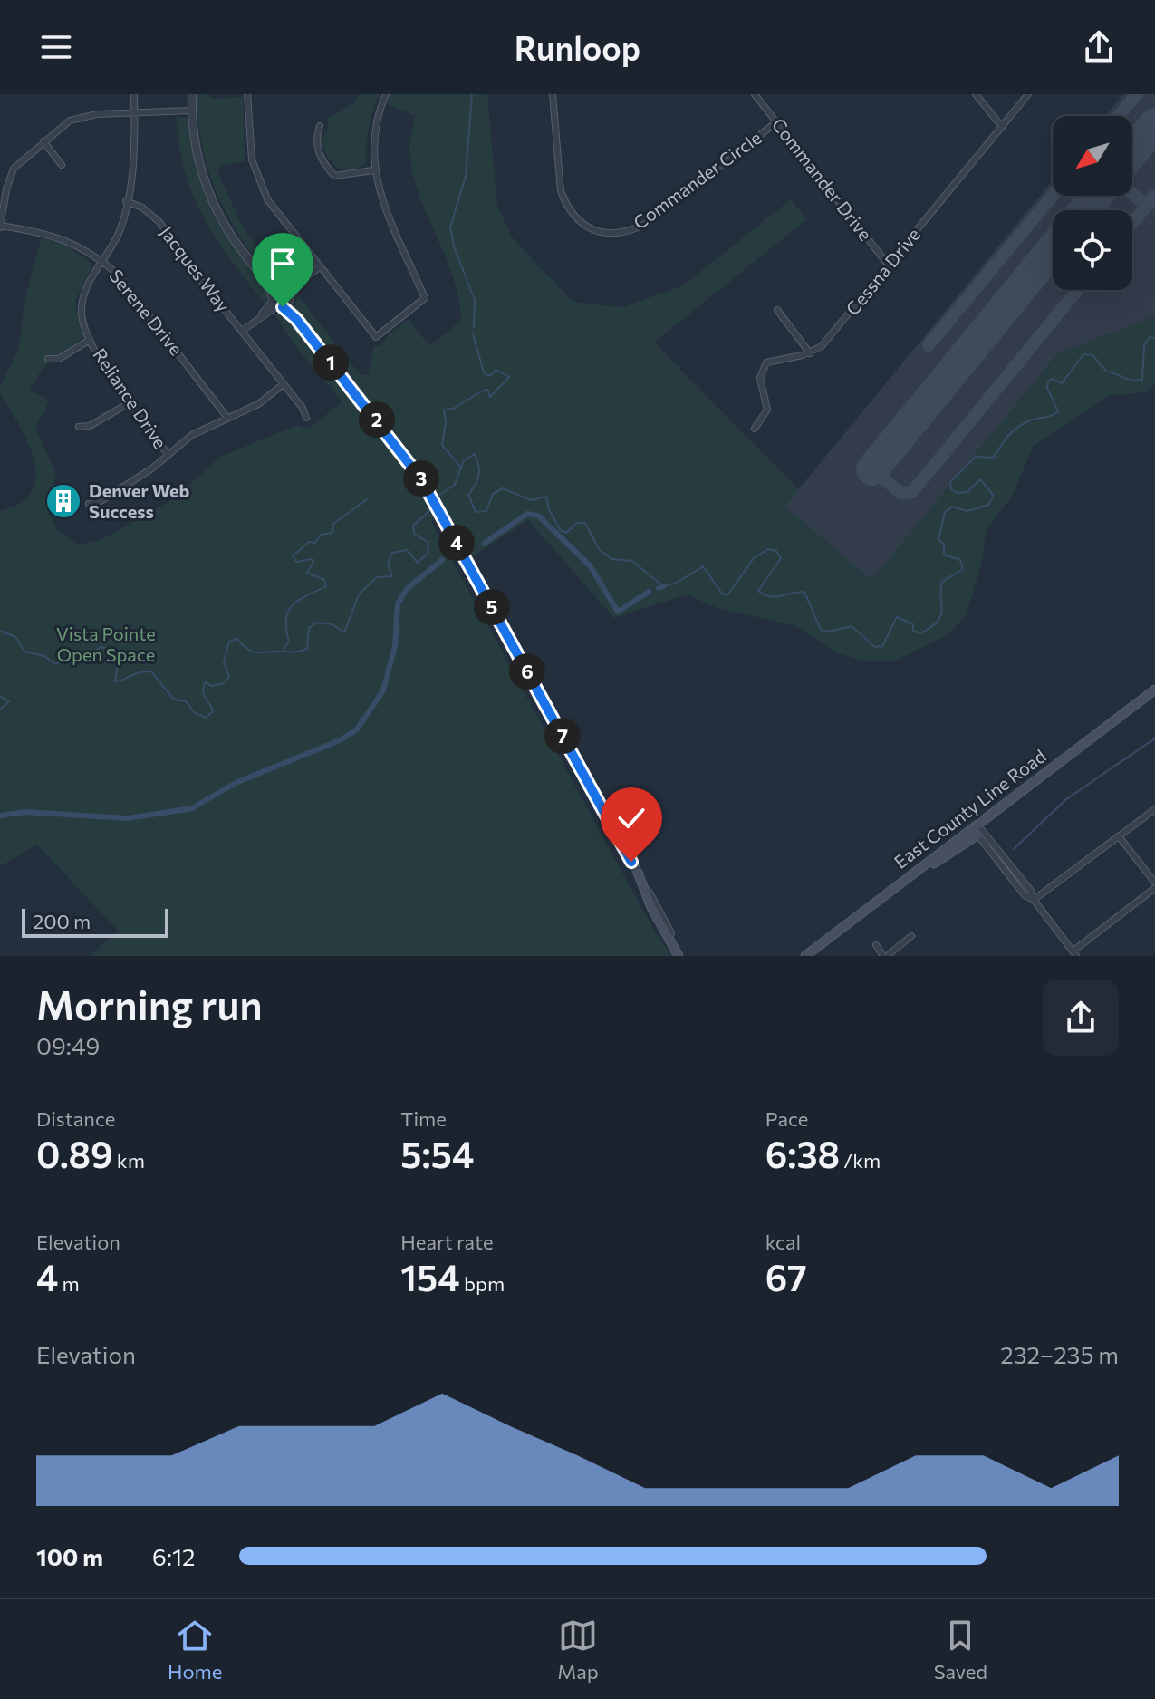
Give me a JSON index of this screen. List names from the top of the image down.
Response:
{
  "streets": {
    "main road": ["East County Line Road"],
    "street": [
      "Commander Drive",
      "Commander Circle",
      "Jacques Way",
      "Cessna Drive",
      "Serene Drive",
      "Reliance Drive"
    ]
  },
  "crossings": [
    ["Commander Drive", "Commander Circle"],
    ["Commander Drive", "Cessna Drive"],
    ["Jacques Way", "Reliance Drive"],
    ["Serene Drive", "Reliance Drive"]
  ],
  "parks": ["Vista Pointe Open Space"],
  "places": {
    "building": ["Denver Web Success"]
  },
  "scale_bar": "200 m",
  "north": "bottom left",
  "page": {
    "header": "Runloop",
    "pins": [
      "1",
      "2",
      "3",
      "4",
      "5",
      "6",
      "7"
    ],
    "scale": "200 m",
    "heading": ["Morning run", "09:49"],
    "stats": [
      ["Distance", "0.89 km"],
      ["Time", "5:54"],
      ["Pace", "6:38 /km"],
      ["Elevation", "4 m"],
      ["Heart rate", "154 bpm"],
      ["kcal", "67"]
    ],
    "chart": ["Elevation", "232–235 m"],
    "list": [
      {
        "name": "100 m",
        "note": "6:12"
      }
    ],
    "tabs": ["Home", "Map", "Saved"]
  }
}
